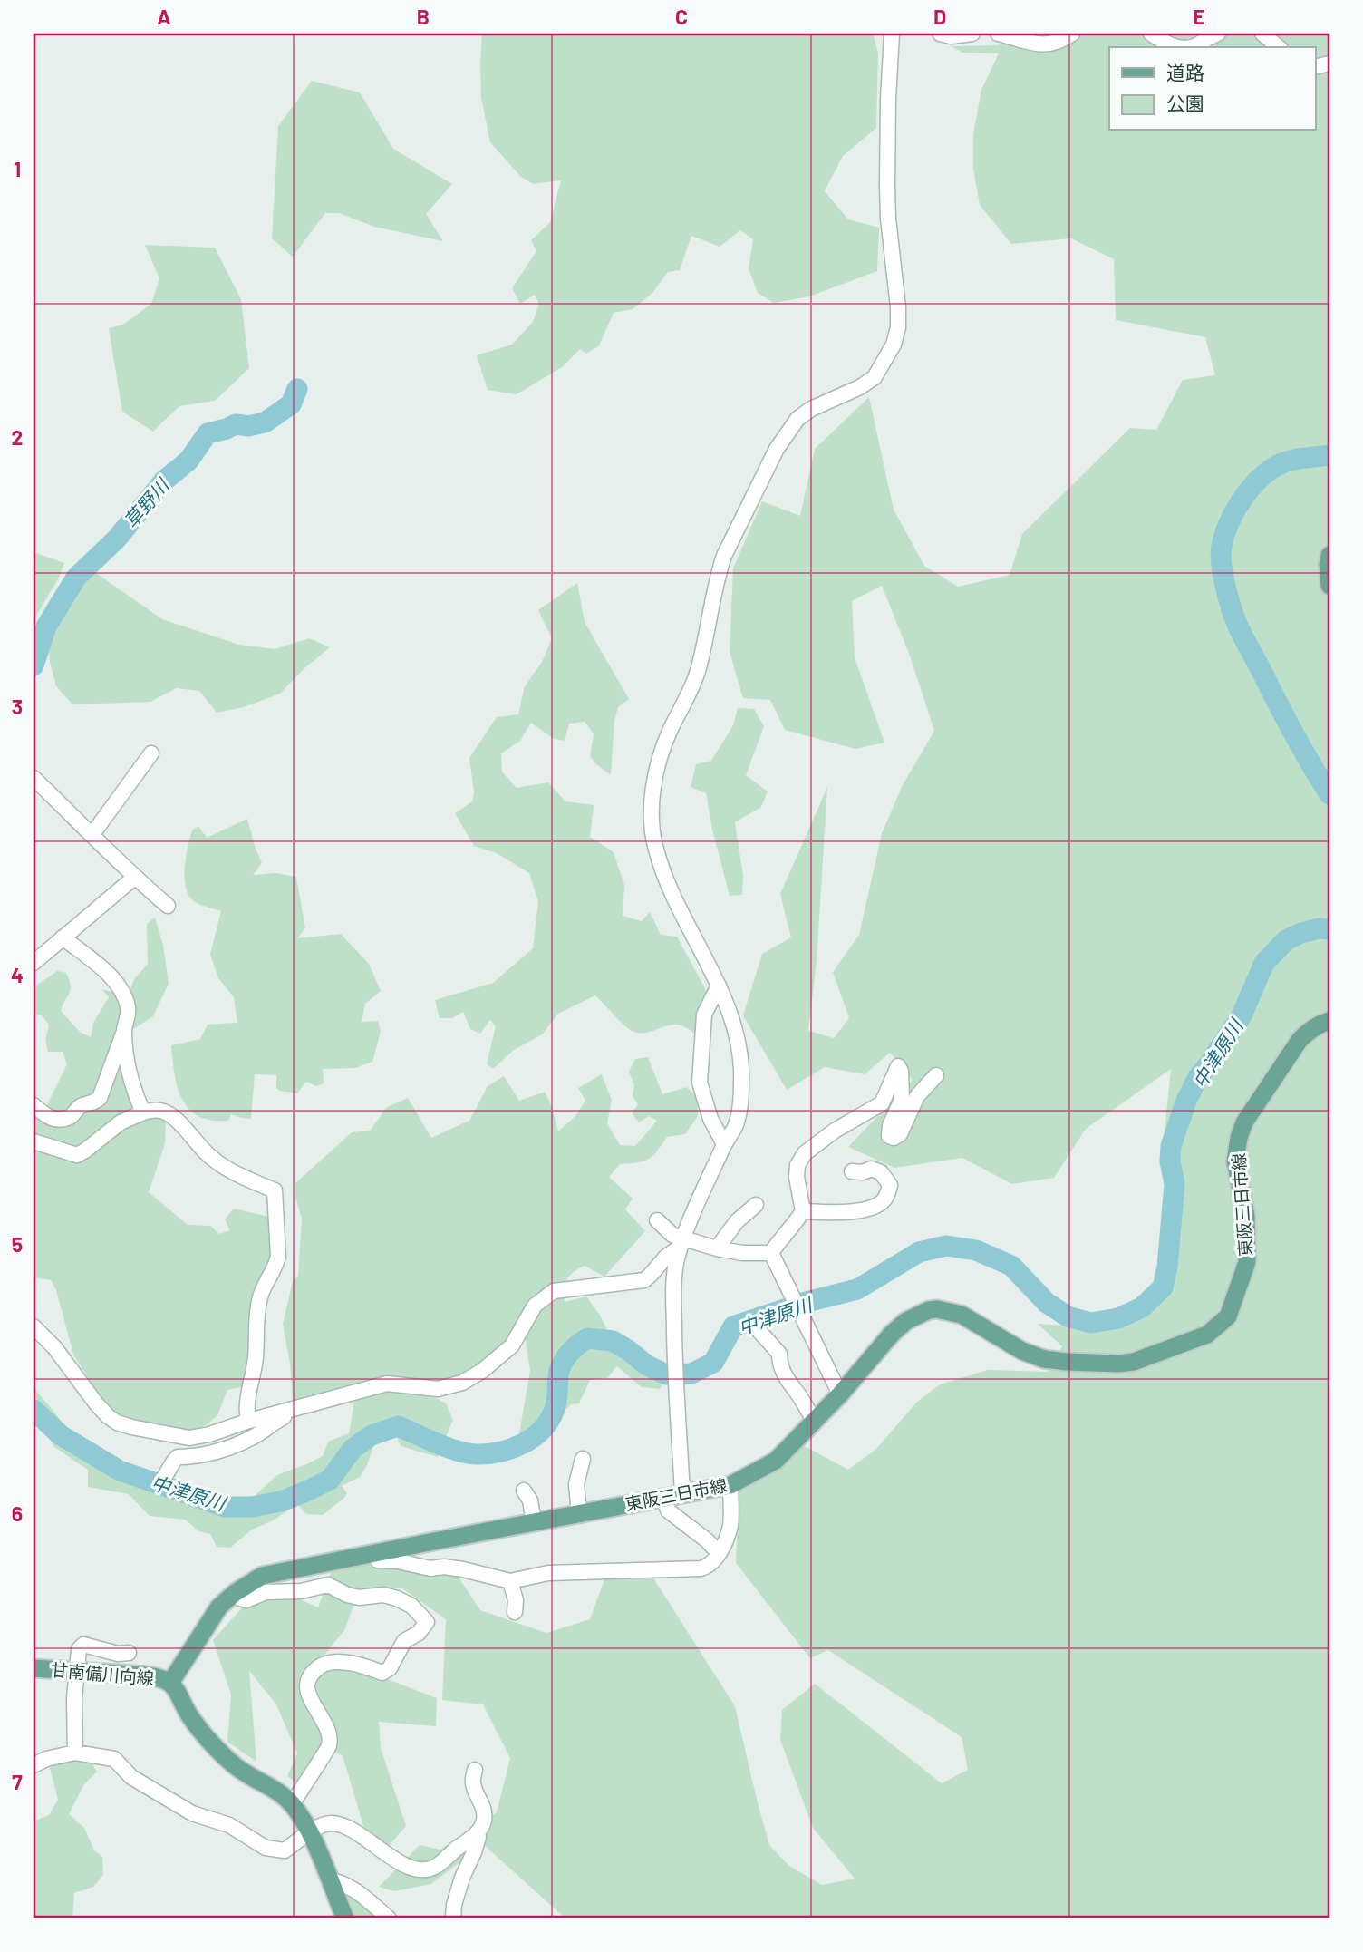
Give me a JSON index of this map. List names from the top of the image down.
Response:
{
  "streets": {
    "main road": ["東阪三日市線", "甘南備川向線"]
  },
  "crossings": [
    ["東阪三日市線", "甘南備川向線"]
  ],
  "water": ["草野川", "中津原川"],
  "legend": ["道路", "公園"],
  "grid": {
    "columns": [
      "A",
      "B",
      "C",
      "D",
      "E"
    ],
    "rows": [
      "1",
      "2",
      "3",
      "4",
      "5",
      "6",
      "7"
    ]
  }
}
